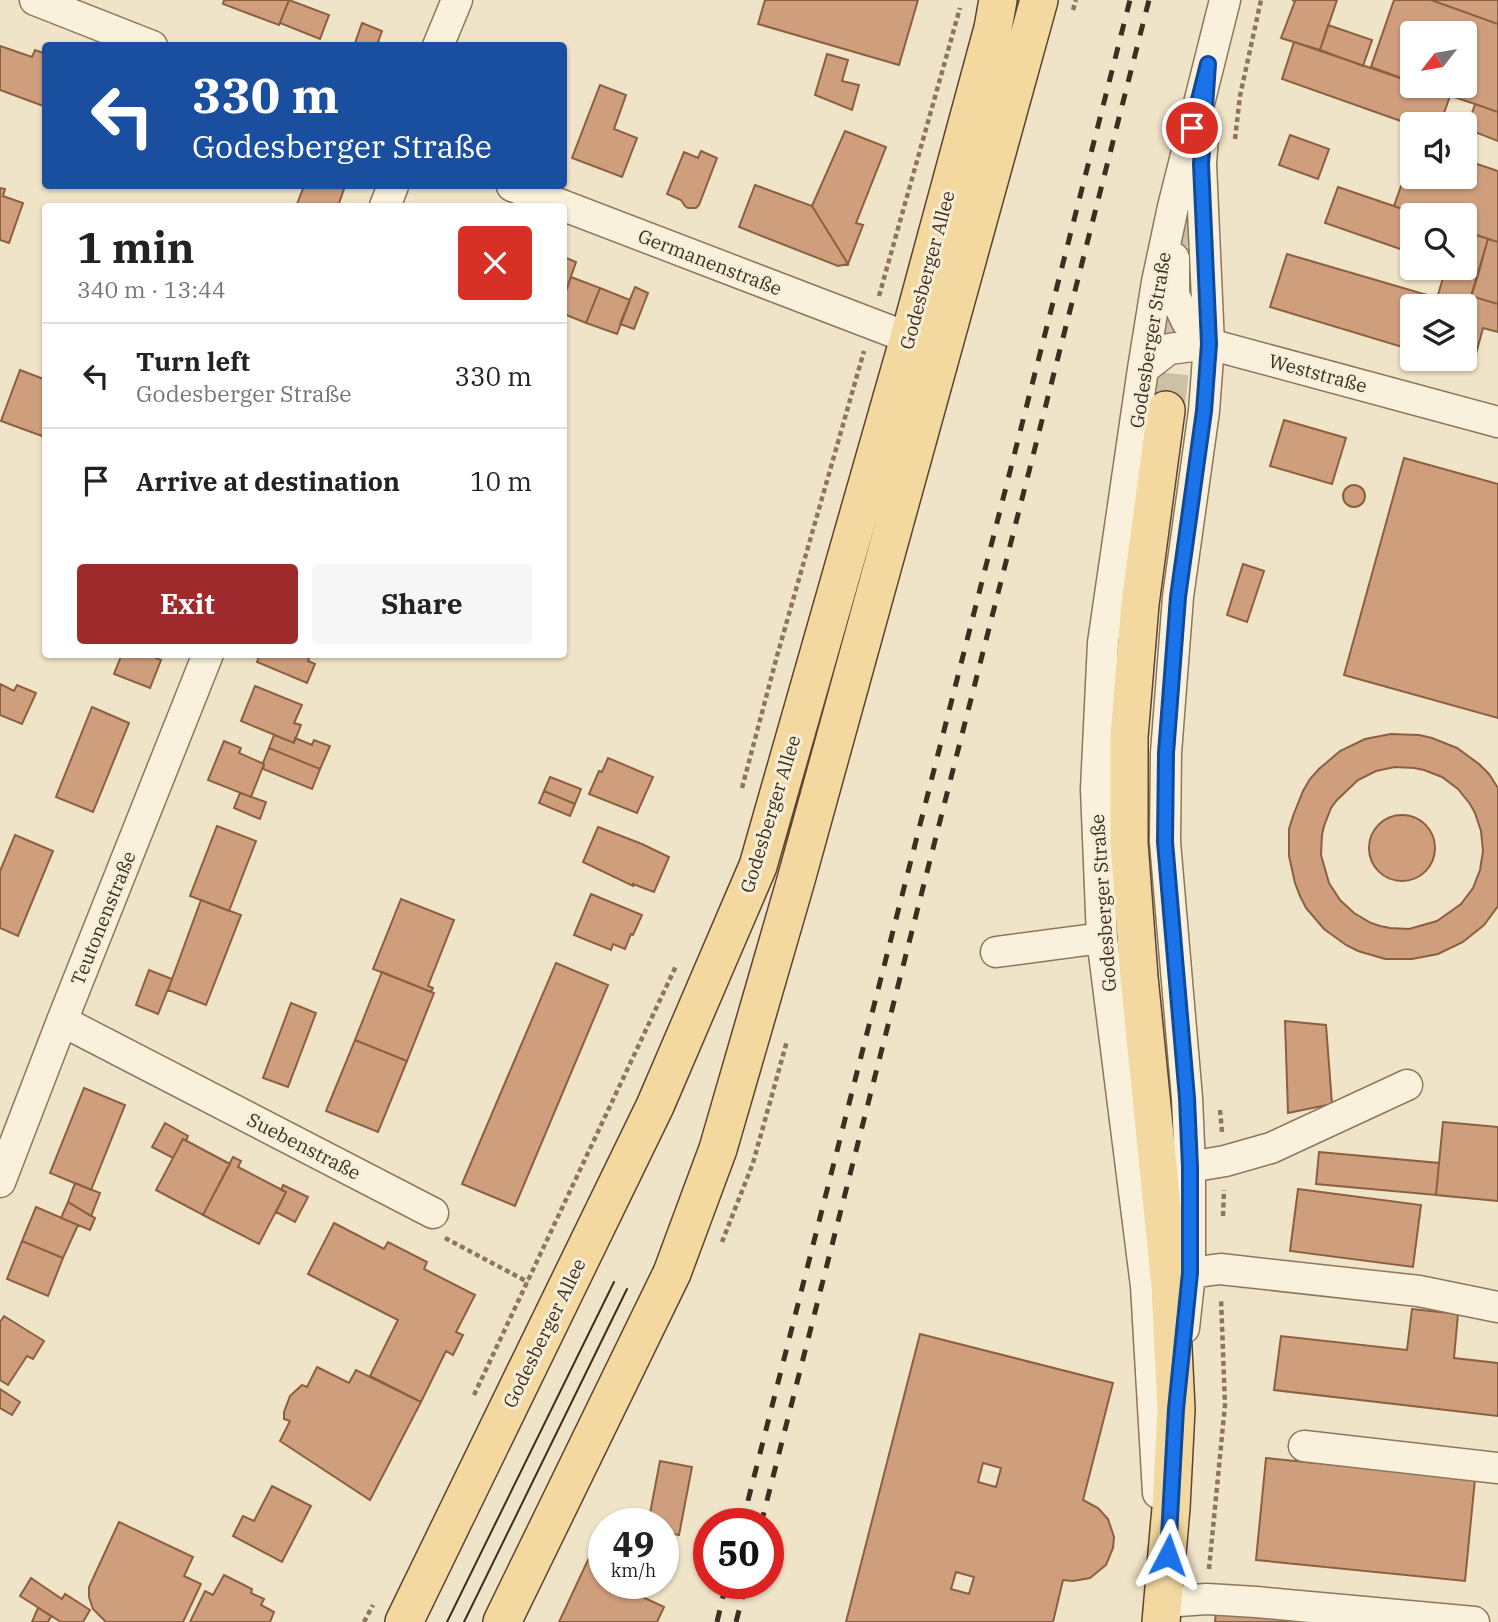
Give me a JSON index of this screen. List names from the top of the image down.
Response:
{
  "streets": {
    "main road": ["Godesberger Allee", "Godesberger Straße"],
    "street": [
      "Germanenstraße",
      "Weststraße",
      "Teutonenstraße",
      "Suebenstraße"
    ]
  },
  "crossings": [
    ["Germanenstraße", "Godesberger Allee"],
    ["Godesberger Straße", "Weststraße"],
    ["Teutonenstraße", "Suebenstraße"]
  ],
  "north": "bottom left",
  "page": {
    "turn": ["330 m", "Godesberger Straße"],
    "heading": ["1 min", "340 m · 13:44"],
    "list": [
      {
        "name": "Turn left",
        "note": "Godesberger Straße",
        "value": "330 m"
      },
      {
        "name": "Arrive at destination",
        "value": "10 m"
      }
    ],
    "buttons": ["Exit", "Share"],
    "speed": "49 km/h",
    "limit": "50"
  }
}
